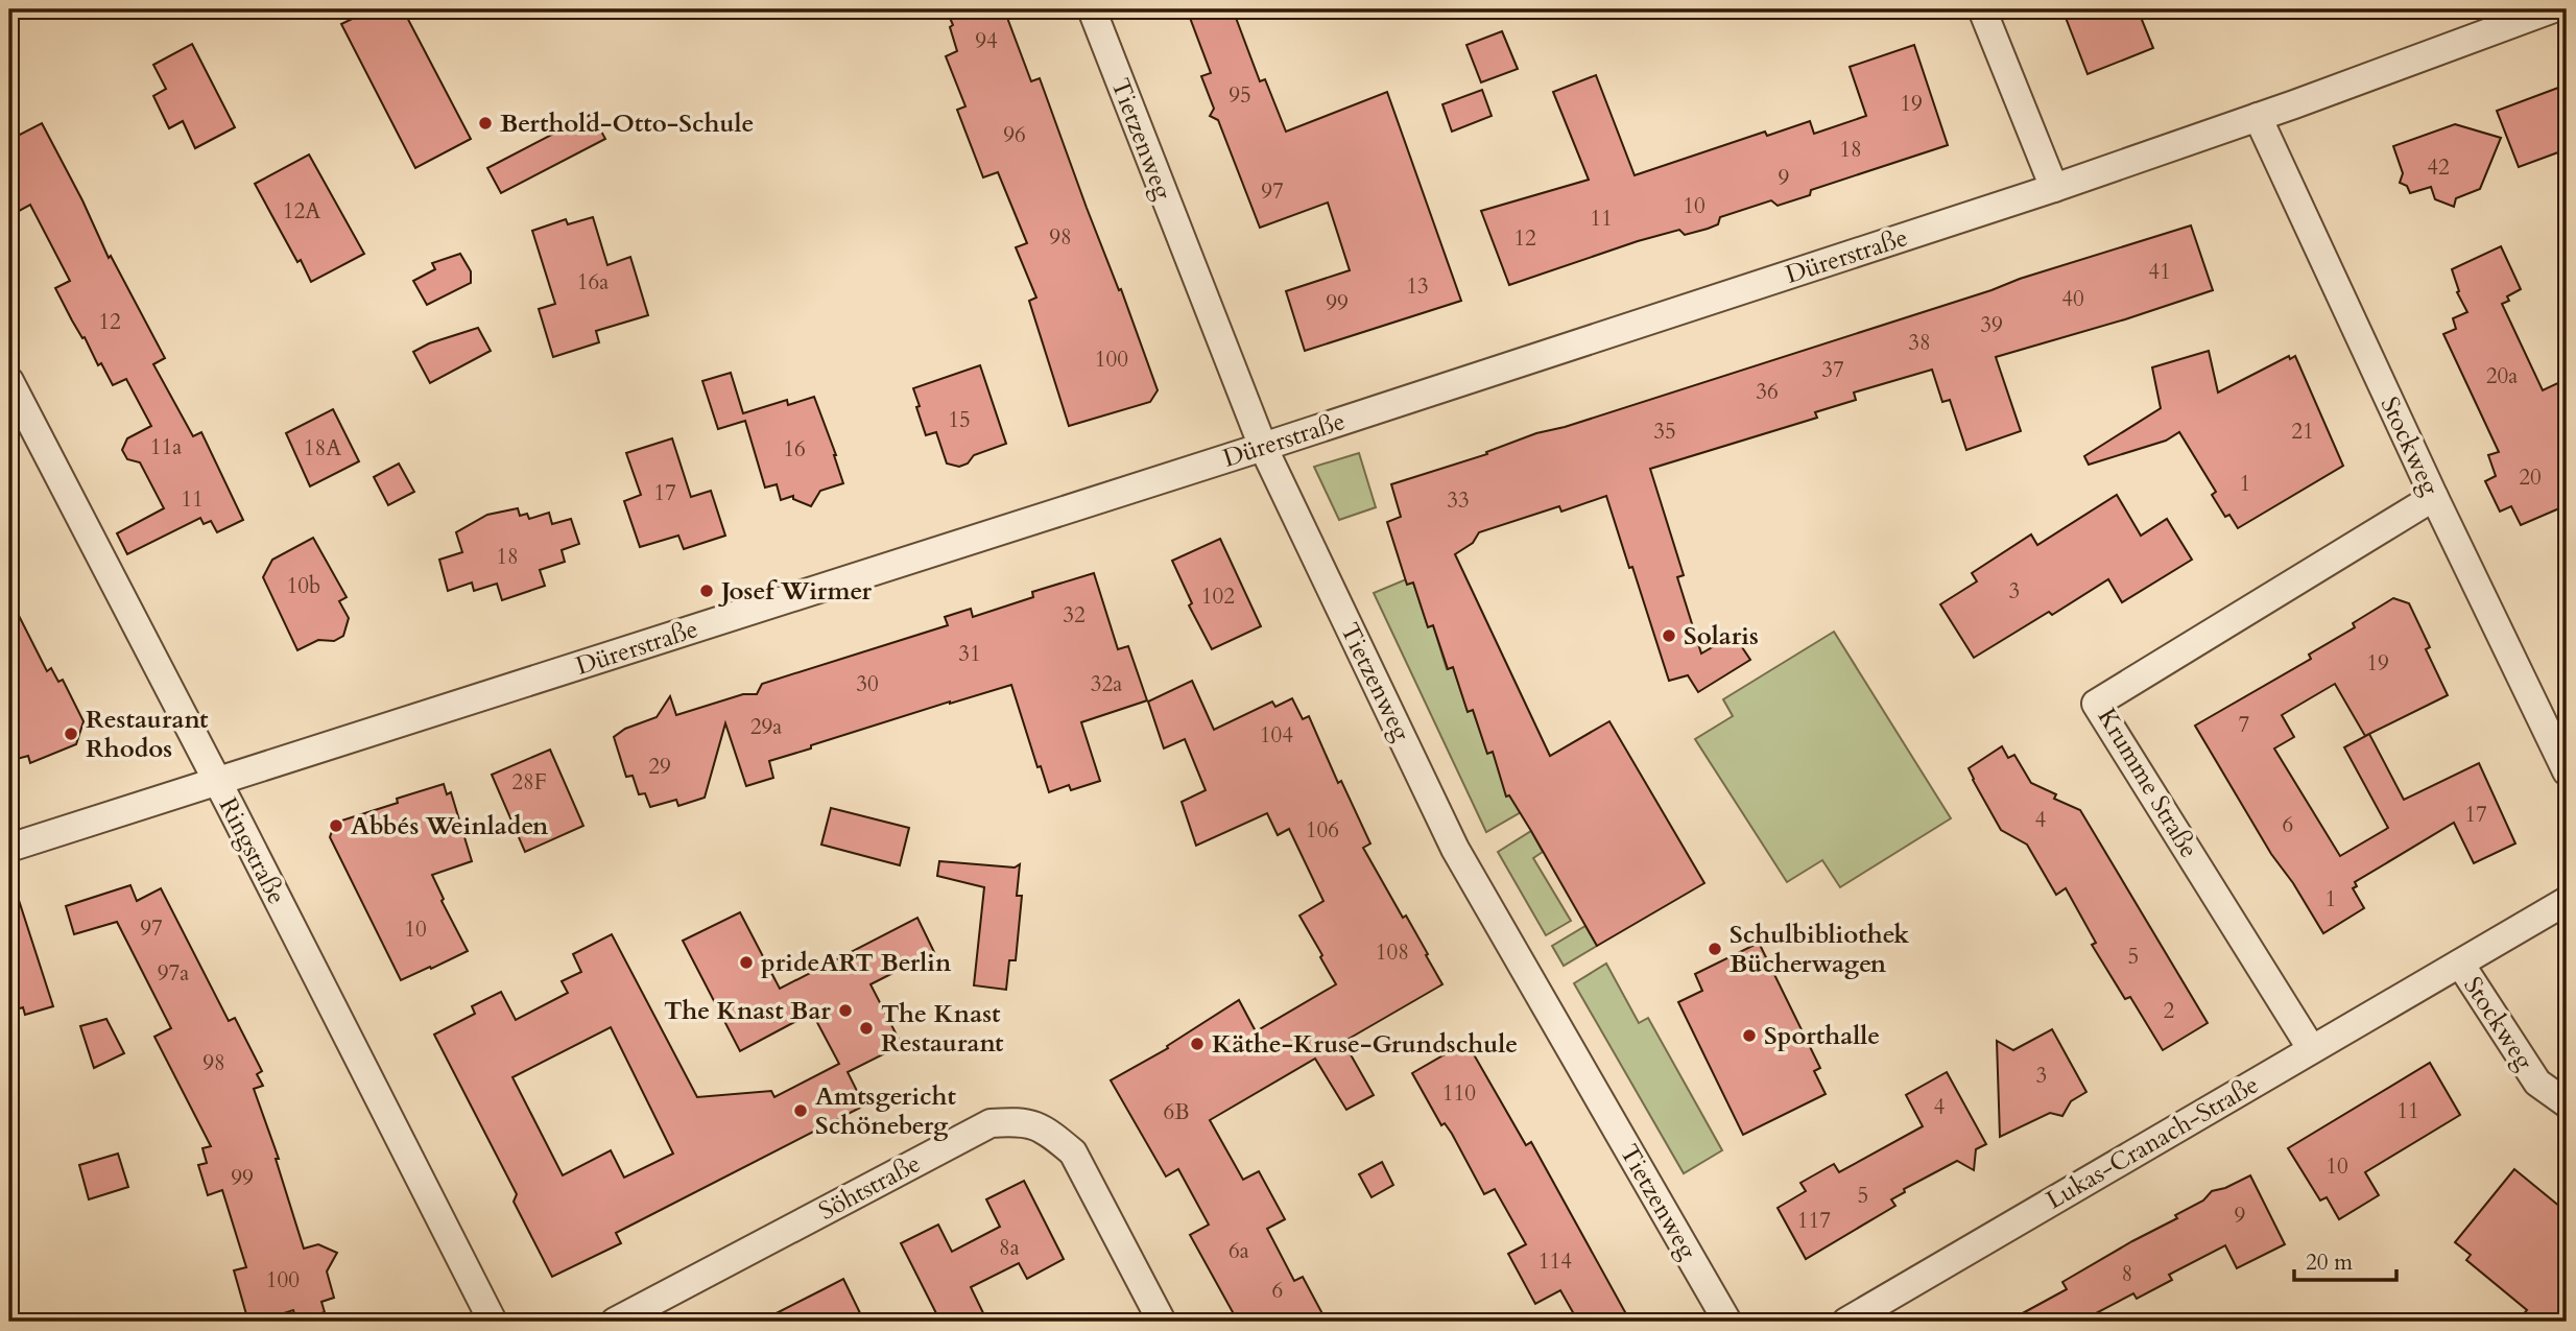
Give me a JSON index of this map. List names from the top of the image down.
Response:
{
  "streets": {
    "street": [
      "Tietzenweg",
      "Dürerstraße",
      "Stockweg",
      "Krumme Straße",
      "Ringstraße",
      "Lukas-Cranach-Straße",
      "Söhtstraße"
    ]
  },
  "crossings": [
    ["Tietzenweg", "Dürerstraße"],
    ["Dürerstraße", "Stockweg"],
    ["Dürerstraße", "Ringstraße"],
    ["Stockweg", "Krumme Straße"],
    ["Stockweg", "Lukas-Cranach-Straße"],
    ["Krumme Straße", "Lukas-Cranach-Straße"]
  ],
  "places": [
    "Berthold-Otto-Schule",
    "Josef Wirmer",
    "Solaris",
    "Restaurant Rhodos",
    "Abbés Weinladen",
    "Schulbibliothek Bücherwagen",
    "prideART Berlin",
    "The Knast Bar",
    "The Knast Restaurant",
    "Sporthalle",
    "Käthe-Kruse-Grundschule",
    "Amtsgericht Schöneberg"
  ],
  "house_numbers": [
    "94",
    "95",
    "19",
    "96",
    "18",
    "42",
    "9",
    "97",
    "10",
    "12A",
    "11",
    "98",
    "12",
    "41",
    "16a",
    "13",
    "40",
    "99",
    "12",
    "39",
    "38",
    "100",
    "37",
    "20a",
    "36",
    "15",
    "35",
    "21",
    "11a",
    "18A",
    "16",
    "20",
    "1",
    "17",
    "11",
    "33",
    "18",
    "10b",
    "3",
    "102",
    "32",
    "31",
    "19",
    "30",
    "32a",
    "7",
    "29a",
    "104",
    "29",
    "28F",
    "17",
    "4",
    "6",
    "106",
    "1",
    "97",
    "10",
    "108",
    "5",
    "97a",
    "2",
    "98",
    "3",
    "110",
    "4",
    "11",
    "6B",
    "10",
    "99",
    "5",
    "9",
    "117",
    "8a",
    "6a",
    "114",
    "8",
    "100",
    "6"
  ],
  "scale_bar": "20 m"
}
